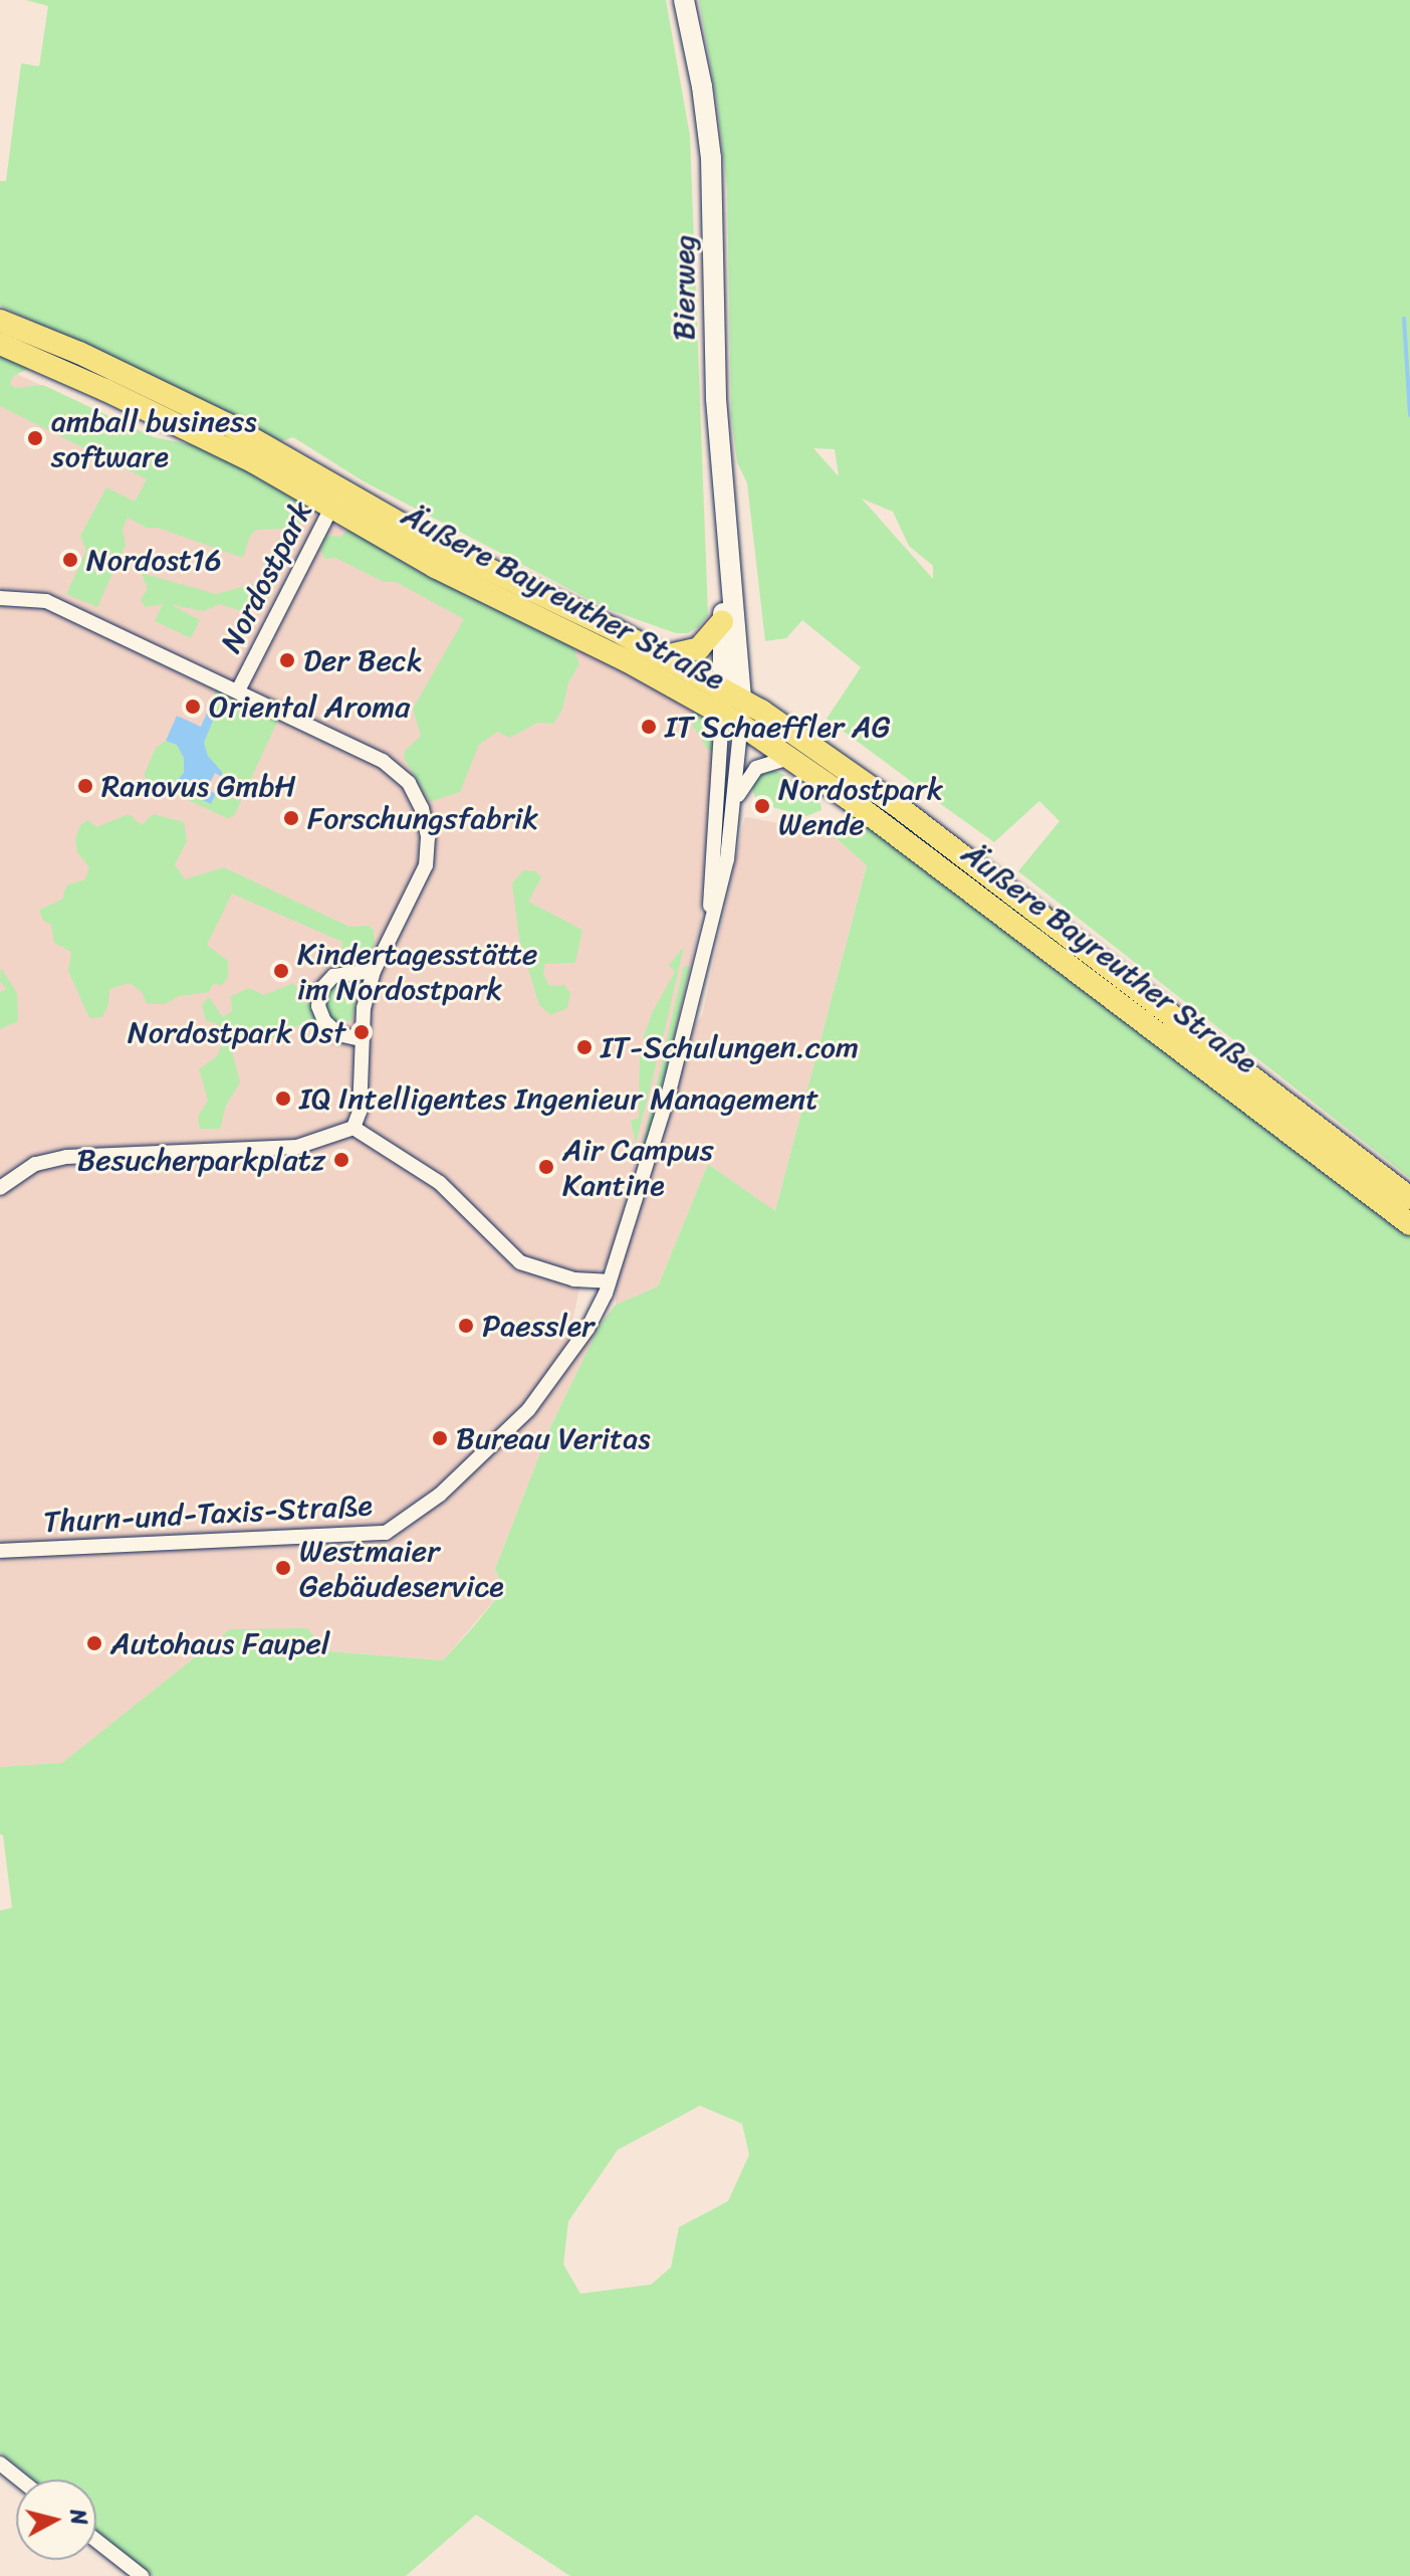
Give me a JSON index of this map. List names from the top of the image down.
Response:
{
  "streets": {
    "main road": ["Bierweg", "Äußere Bayreuther Straße"],
    "street": ["Nordostpark", "Thurn-und-Taxis-Straße"]
  },
  "crossings": [
    ["Bierweg", "Äußere Bayreuther Straße"],
    ["Nordostpark", "Äußere Bayreuther Straße"],
    ["Äußere Bayreuther Straße", "Thurn-und-Taxis-Straße"]
  ],
  "places": [
    "amball business software",
    "Nordost16",
    "Der Beck",
    "Oriental Aroma",
    "IT Schaeffler AG",
    "Ranovus GmbH",
    "Nordostpark Wende",
    "Forschungsfabrik",
    "Kindertagesstätte im Nordostpark",
    "Nordostpark Ost",
    "IT-Schulungen.com",
    "IQ Intelligentes Ingenieur Management",
    "Besucherparkplatz",
    "Air Campus Kantine",
    "Paessler",
    "Bureau Veritas",
    "Westmaier Gebäudeservice",
    "Autohaus Faupel"
  ],
  "north": "right"
}
